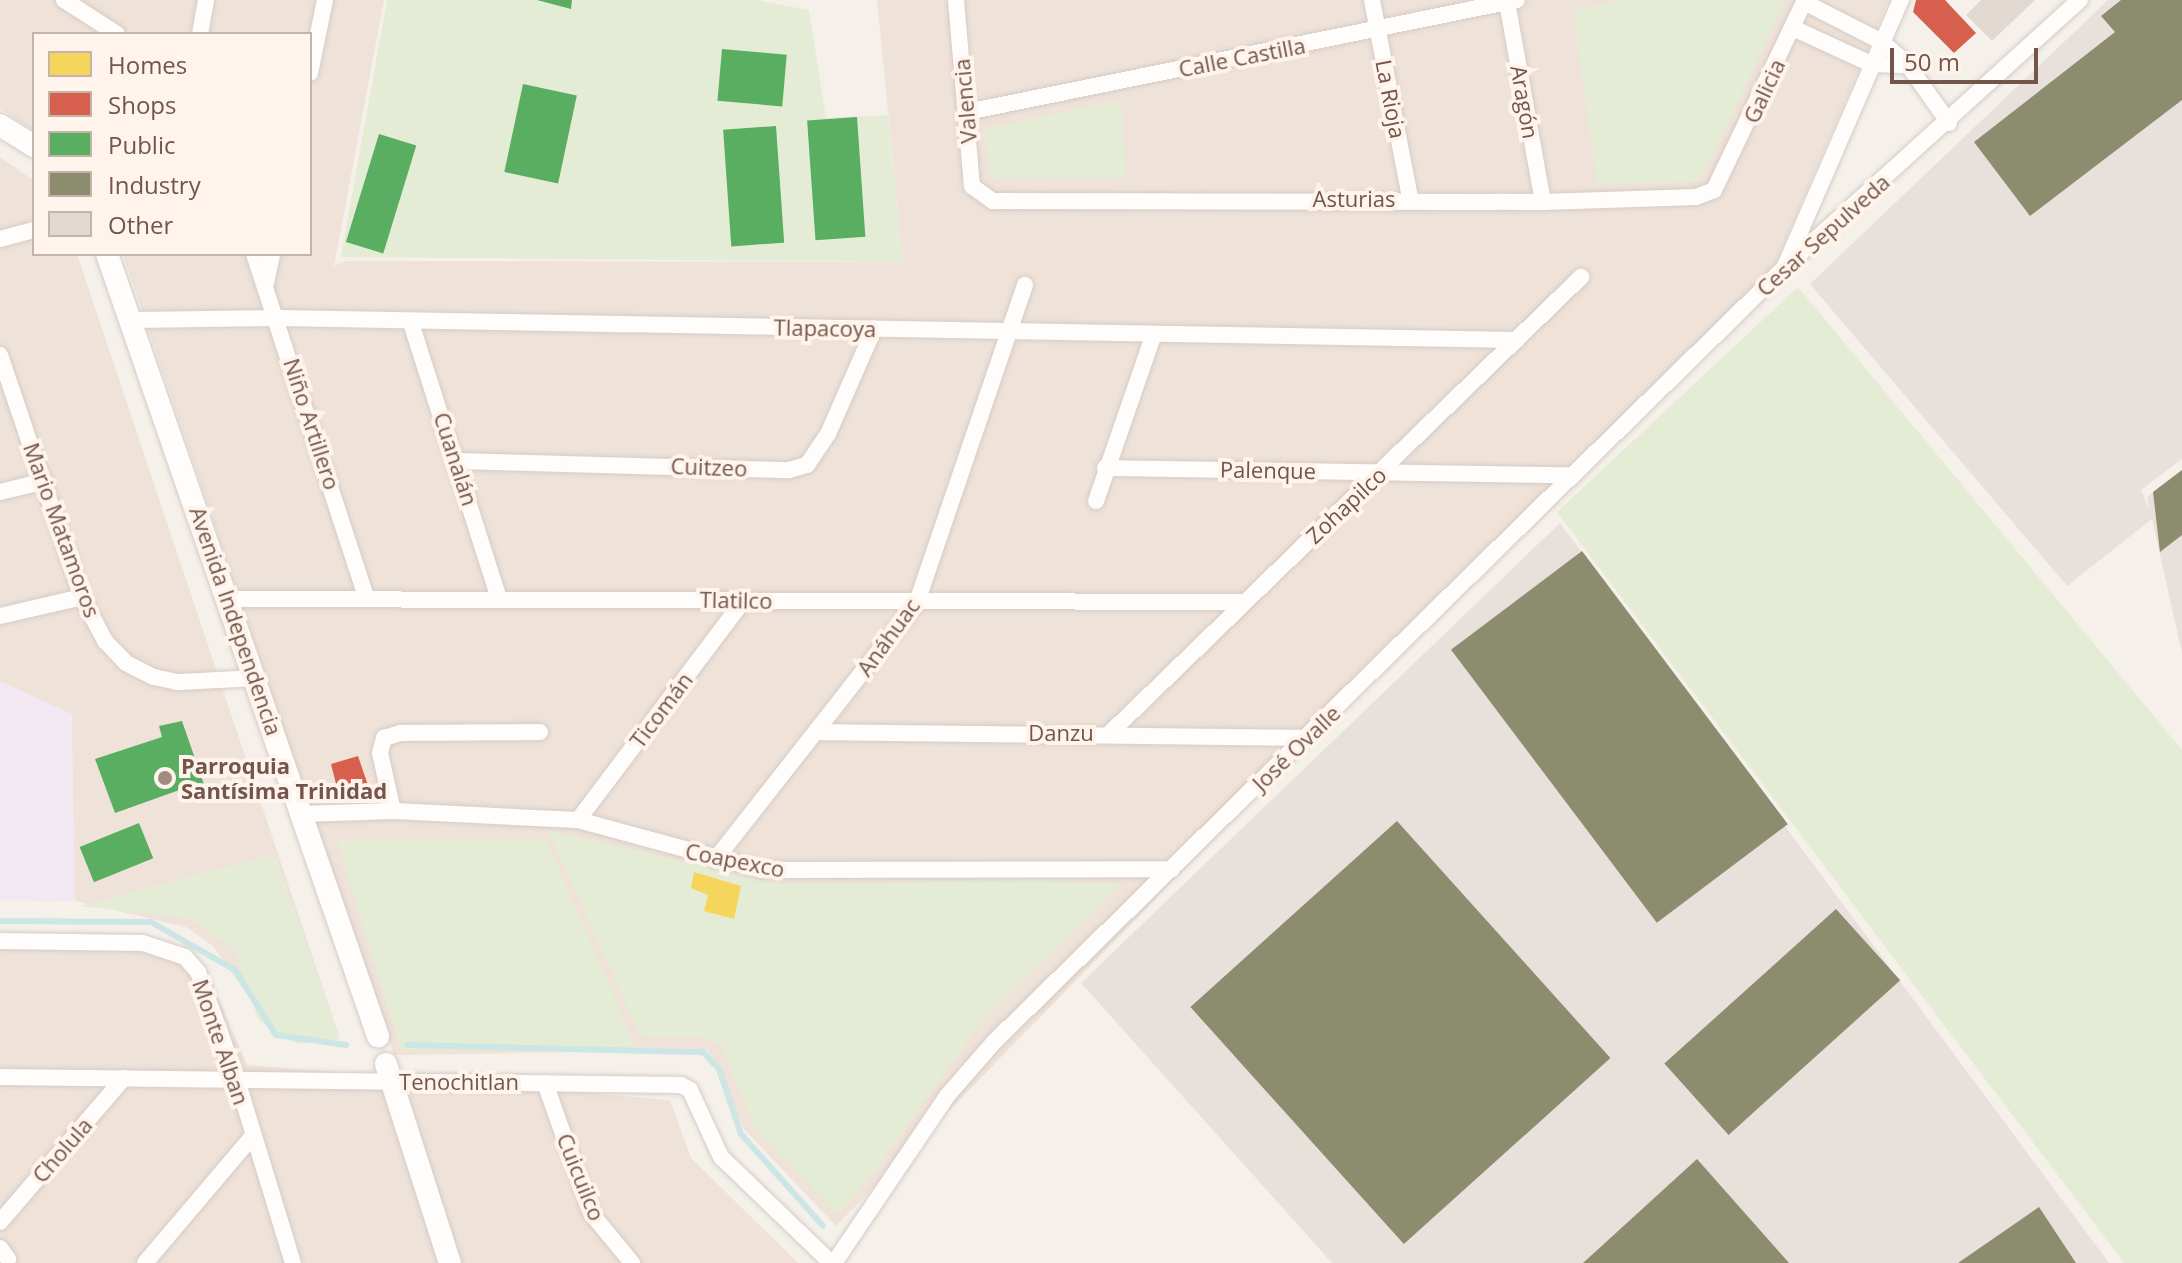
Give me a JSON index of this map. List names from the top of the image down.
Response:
{
  "streets": {
    "street": [
      "Calle Castilla",
      "Galicia",
      "La Rioja",
      "Valencia",
      "Aragón",
      "Asturias",
      "Cesar Sepulveda",
      "Tlapacoya",
      "Niño Artillero",
      "Cuanalán",
      "Cuitzeo",
      "Palenque",
      "Zohapilco",
      "Mario Matamoros",
      "Tlatilco",
      "Avenida Independencia",
      "Anáhuac",
      "Ticomán",
      "Danzu",
      "José Ovalle",
      "Coapexco",
      "Monte Alban",
      "Tenochitlan",
      "Cholula",
      "Cuicuilco"
    ]
  },
  "crossings": [
    ["Calle Castilla", "La Rioja"],
    ["Calle Castilla", "Valencia"],
    ["Calle Castilla", "Aragón"],
    ["Galicia", "Asturias"],
    ["La Rioja", "Asturias"],
    ["Valencia", "Asturias"],
    ["Aragón", "Asturias"],
    ["Cesar Sepulveda", "Palenque"],
    ["Cesar Sepulveda", "José Ovalle"],
    ["Tlapacoya", "Niño Artillero"],
    ["Tlapacoya", "Cuanalán"],
    ["Tlapacoya", "Cuitzeo"],
    ["Tlapacoya", "Zohapilco"],
    ["Tlapacoya", "Avenida Independencia"],
    ["Tlapacoya", "Anáhuac"],
    ["Niño Artillero", "Tlatilco"],
    ["Cuanalán", "Cuitzeo"],
    ["Cuanalán", "Tlatilco"],
    ["Palenque", "Zohapilco"],
    ["Palenque", "José Ovalle"],
    ["Zohapilco", "Tlatilco"],
    ["Zohapilco", "Danzu"],
    ["Mario Matamoros", "Avenida Independencia"],
    ["Tlatilco", "Avenida Independencia"],
    ["Tlatilco", "Anáhuac"],
    ["Tlatilco", "Ticomán"],
    ["Avenida Independencia", "Coapexco"],
    ["Avenida Independencia", "Tenochitlan"],
    ["Anáhuac", "Danzu"],
    ["Anáhuac", "Coapexco"],
    ["Ticomán", "Coapexco"],
    ["Danzu", "José Ovalle"],
    ["José Ovalle", "Coapexco"],
    ["José Ovalle", "Tenochitlan"],
    ["Monte Alban", "Tenochitlan"],
    ["Tenochitlan", "Cholula"],
    ["Tenochitlan", "Cuicuilco"]
  ],
  "places": ["Parroquia Santísima Trinidad"],
  "legend": [
    "Homes",
    "Shops",
    "Public",
    "Industry",
    "Other"
  ],
  "scale_bar": "50 m"
}
